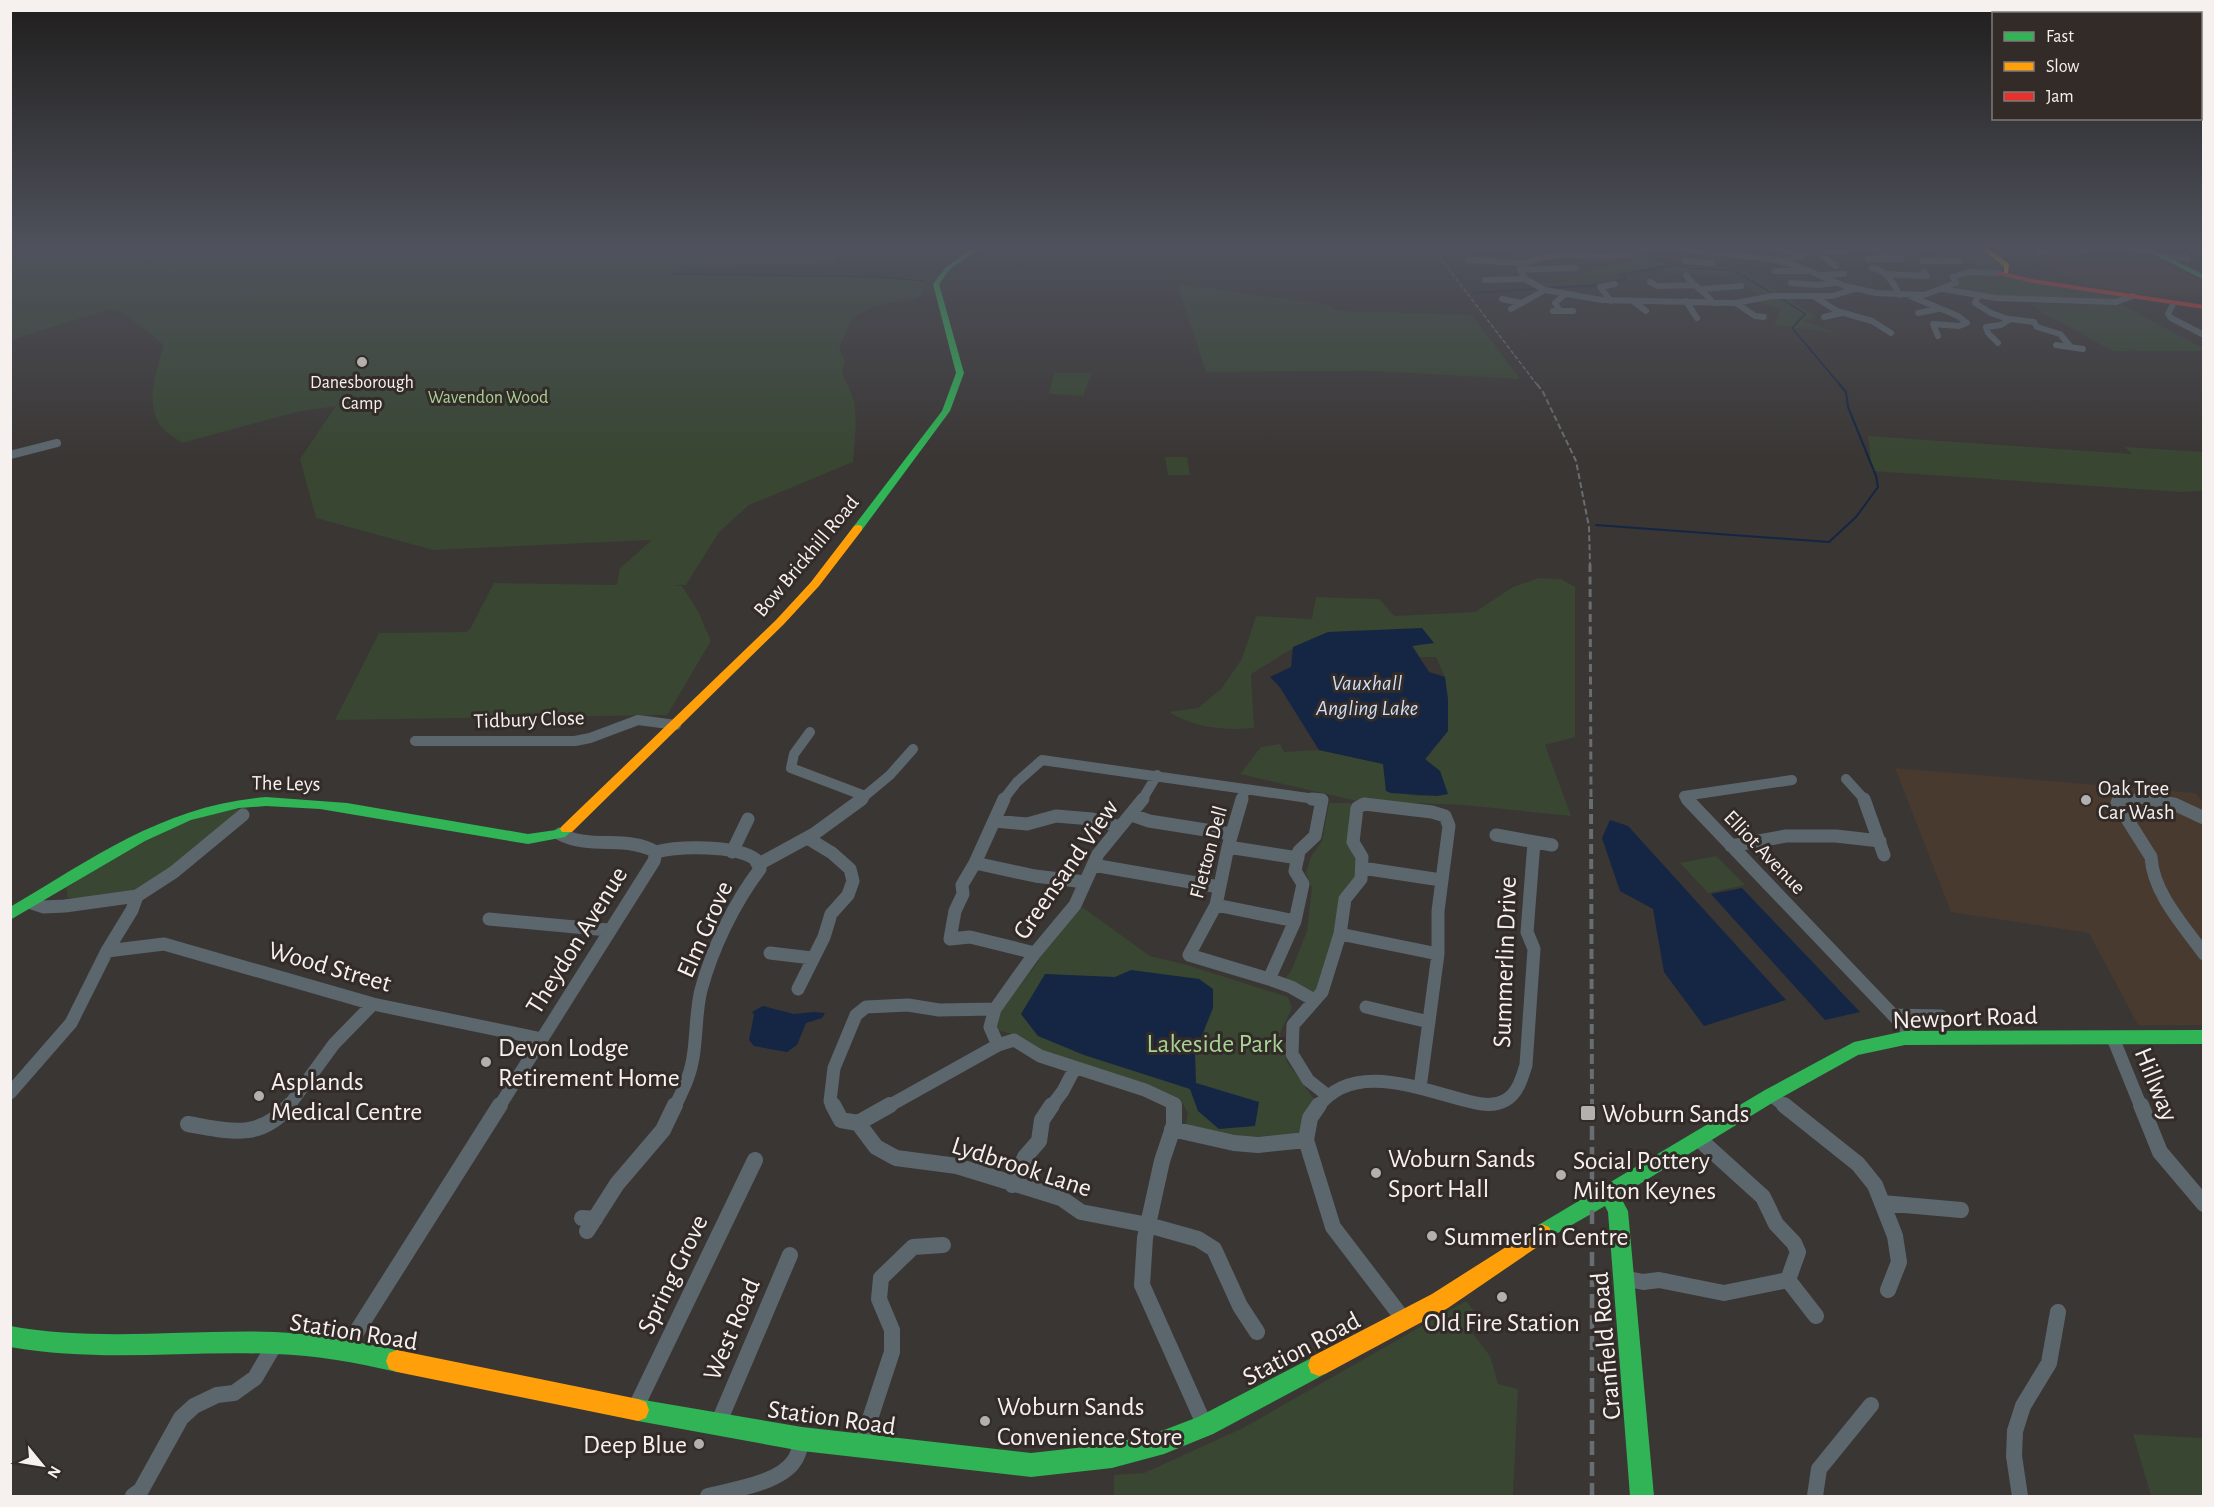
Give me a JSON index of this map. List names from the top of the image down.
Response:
{
  "streets": {
    "street": [
      "Bow Brickhill Road",
      "Tidbury Close",
      "The Leys",
      "Fletton Dell",
      "Elliot Avenue",
      "Greensand View",
      "Elm Grove",
      "Theydon Avenue",
      "Summerlin Drive",
      "Wood Street",
      "Newport Road",
      "Hillway",
      "Lydbrook Lane",
      "Spring Grove",
      "West Road",
      "Station Road",
      "Cranfield Road"
    ]
  },
  "crossings": [
    ["Bow Brickhill Road", "Tidbury Close"],
    ["Bow Brickhill Road", "The Leys"],
    ["Bow Brickhill Road", "Theydon Avenue"],
    ["The Leys", "Theydon Avenue"],
    ["Elliot Avenue", "Newport Road"],
    ["Elm Grove", "Theydon Avenue"],
    ["Theydon Avenue", "Wood Street"],
    ["Theydon Avenue", "Station Road"],
    ["Newport Road", "Hillway"],
    ["Newport Road", "Station Road"],
    ["Newport Road", "Cranfield Road"],
    ["Spring Grove", "Station Road"],
    ["West Road", "Station Road"]
  ],
  "water": ["Vauxhall Angling Lake"],
  "parks": ["Wavendon Wood", "Lakeside Park"],
  "places": {
    "other": [
      "Danesborough Camp",
      "Oak Tree Car Wash",
      "Devon Lodge Retirement Home",
      "Asplands Medical Centre",
      "Woburn Sands Sport Hall",
      "Social Pottery Milton Keynes",
      "Summerlin Centre",
      "Old Fire Station",
      "Woburn Sands Convenience Store",
      "Deep Blue"
    ],
    "transit": ["Woburn Sands"]
  },
  "legend": ["Fast", "Slow", "Jam"],
  "north": "bottom right"
}
